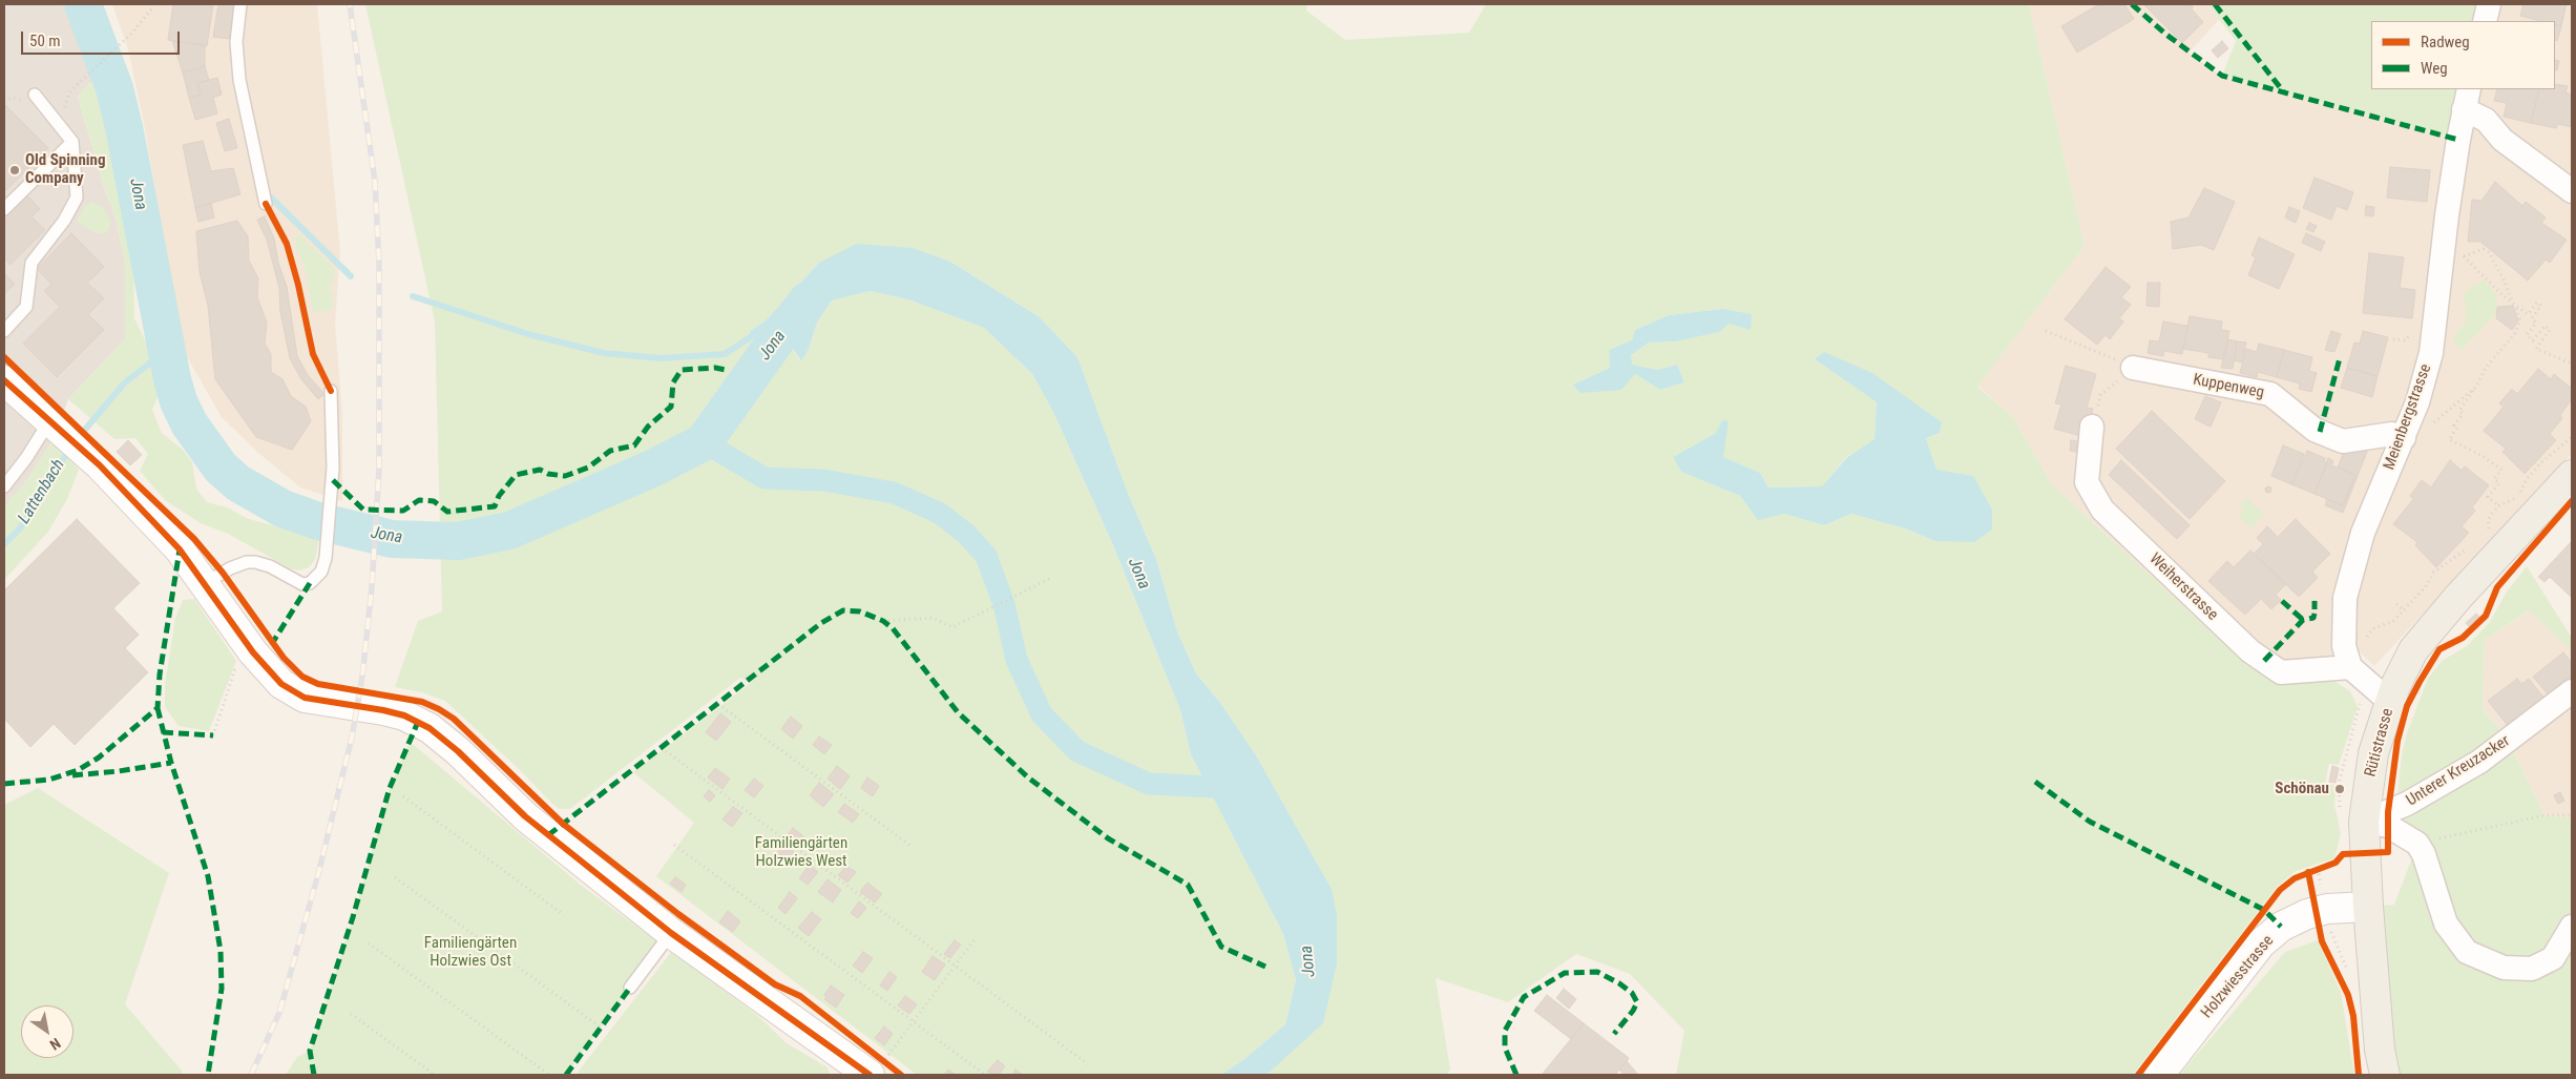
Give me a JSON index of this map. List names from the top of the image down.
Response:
{
  "streets": {
    "main road": ["Rütistrasse"],
    "street": [
      "Kuppenweg",
      "Meienbergstrasse",
      "Weiherstrasse",
      "Unterer Kreuzacker",
      "Holzwiesstrasse"
    ]
  },
  "crossings": [
    ["Kuppenweg", "Meienbergstrasse"],
    ["Meienbergstrasse", "Weiherstrasse"],
    ["Rütistrasse", "Unterer Kreuzacker"],
    ["Rütistrasse", "Holzwiesstrasse"]
  ],
  "water": ["Jona", "Lattenbach"],
  "parks": ["Familiengärten Holzwies West", "Familiengärten Holzwies Ost"],
  "places": ["Old Spinning Company", "Schönau"],
  "legend": ["Radweg", "Weg"],
  "scale_bar": "50 m",
  "north": "bottom right"
}
